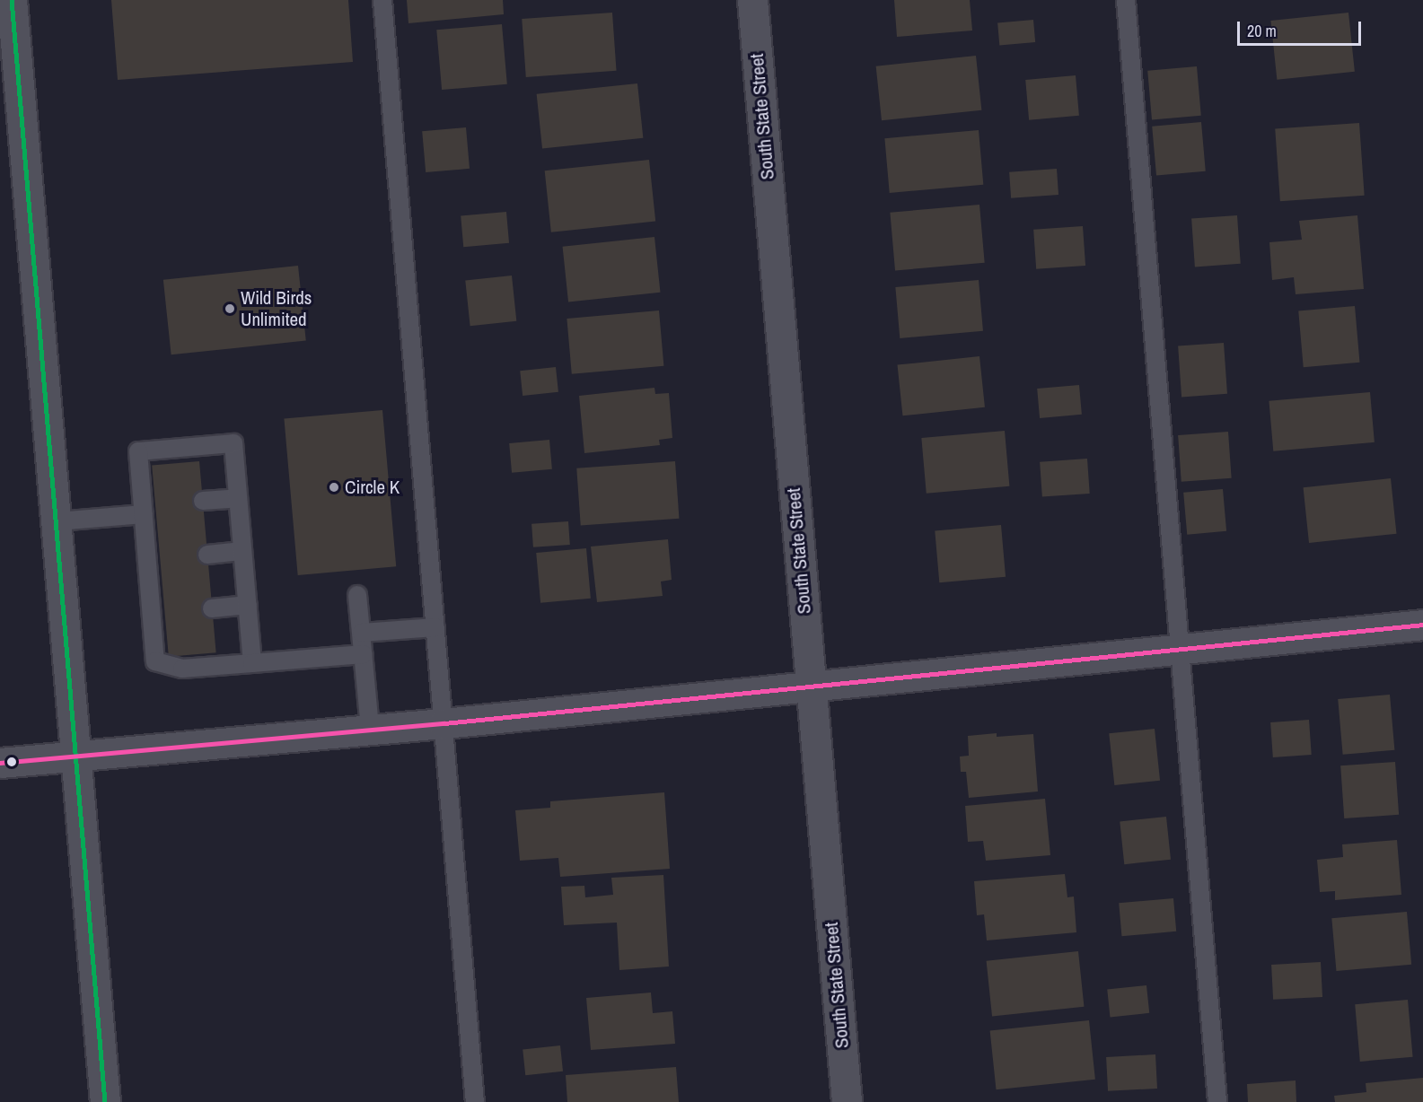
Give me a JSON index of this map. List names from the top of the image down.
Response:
{
  "streets": {
    "street": ["South State Street"]
  },
  "places": ["Wild Birds Unlimited", "Circle K"],
  "scale_bar": "20 m"
}
